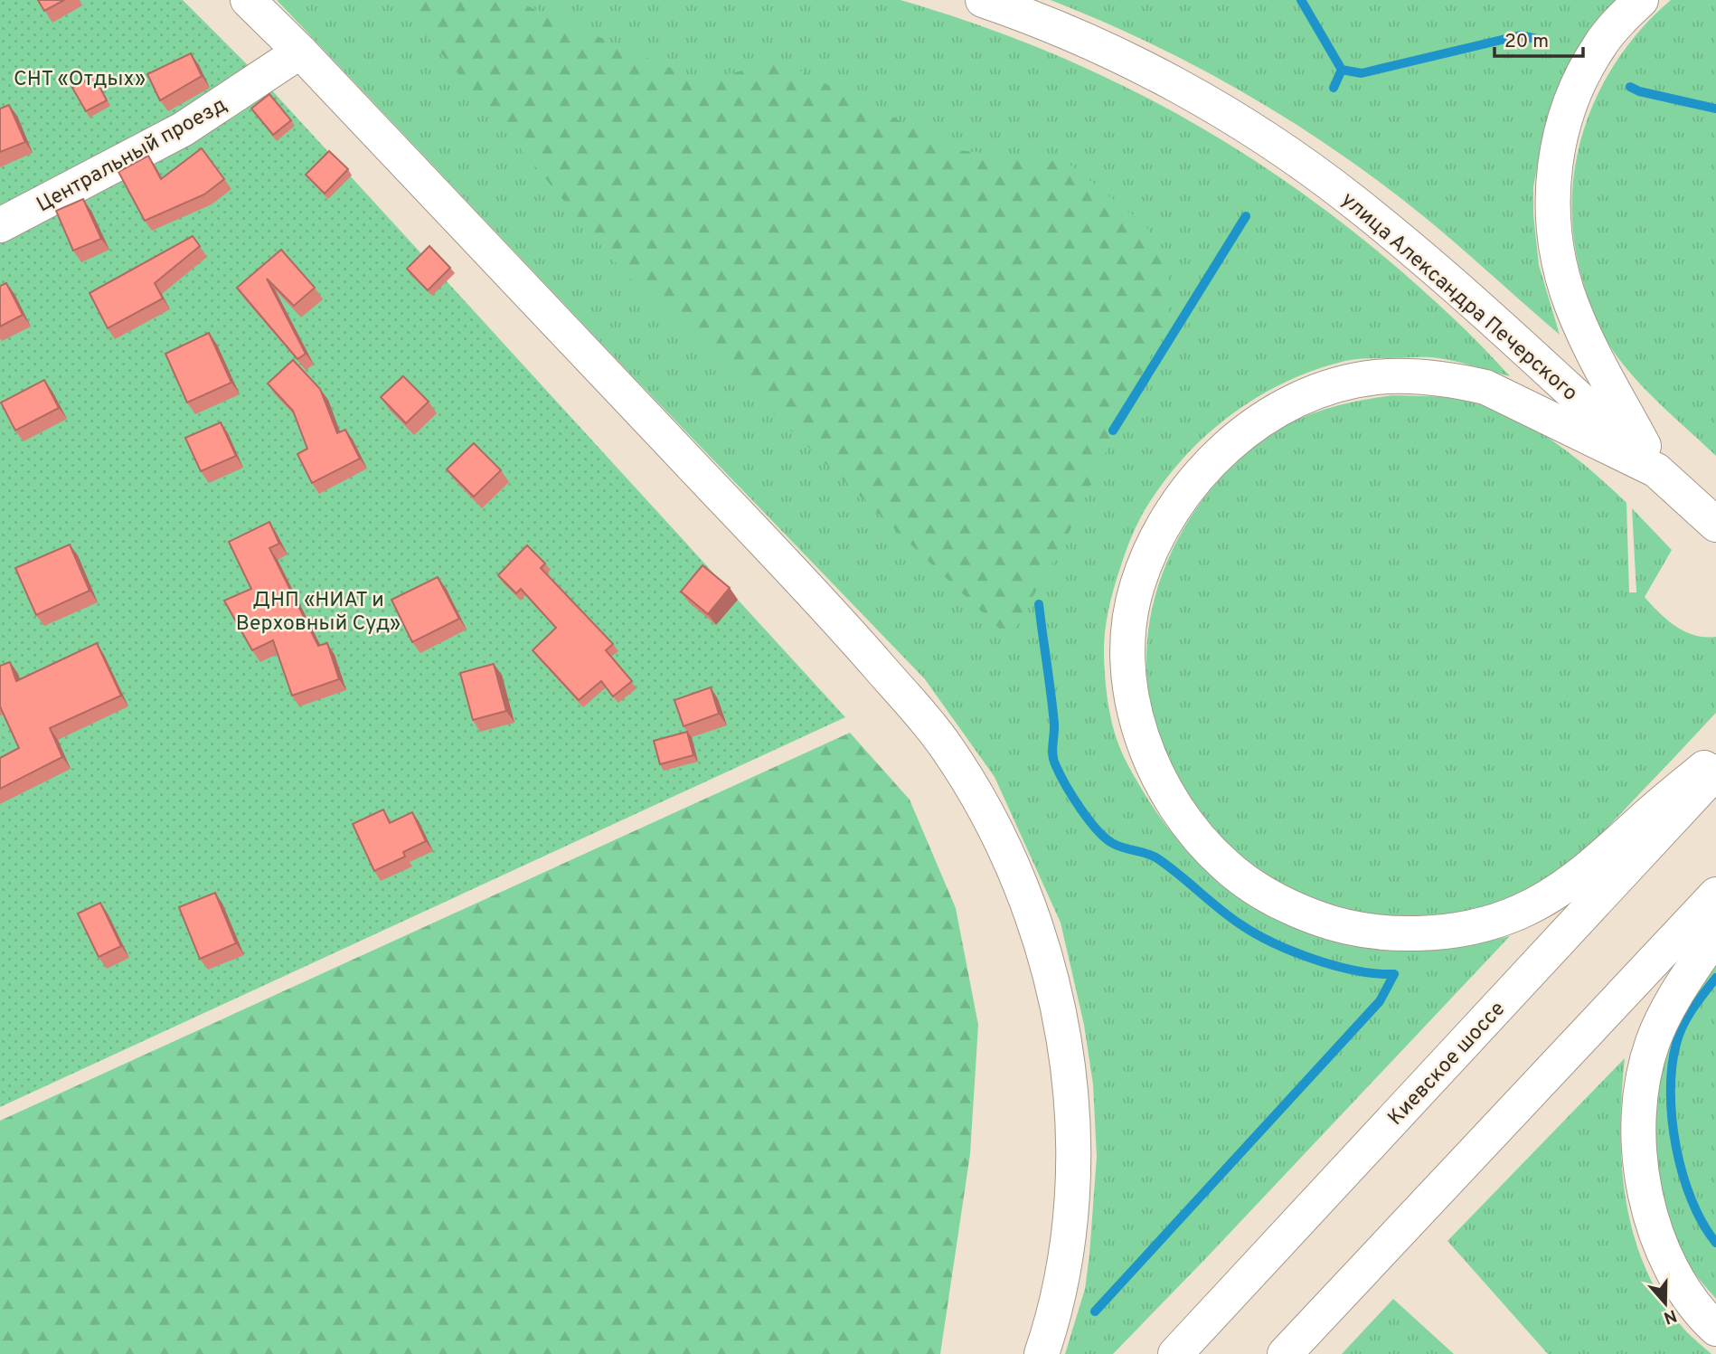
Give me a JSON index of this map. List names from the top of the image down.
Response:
{
  "streets": {
    "main road": ["Центральный проезд", "улица Александра Печерского", "Киевское шоссе"]
  },
  "parks": ["СНТ «Отдых»", "ДНП «НИАТ и Верховный Суд»"],
  "scale_bar": "20 m",
  "north": "bottom"
}
